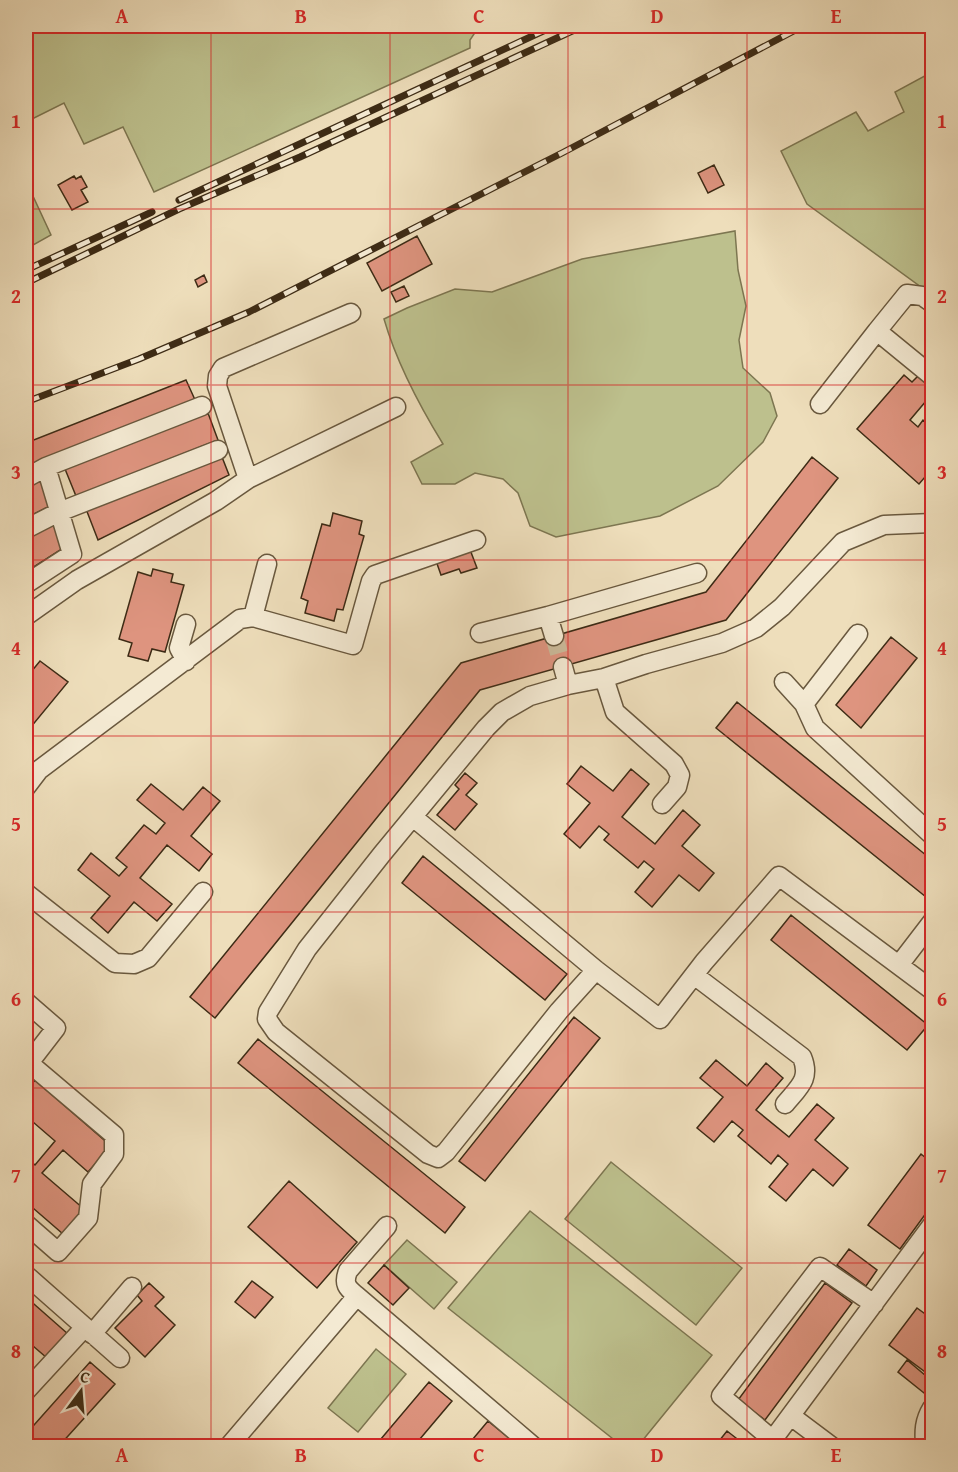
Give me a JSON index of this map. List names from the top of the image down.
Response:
{
  "north": "top",
  "grid": {
    "columns": [
      "A",
      "B",
      "C",
      "D",
      "E"
    ],
    "rows": [
      "1",
      "2",
      "3",
      "4",
      "5",
      "6",
      "7",
      "8"
    ]
  }
}
